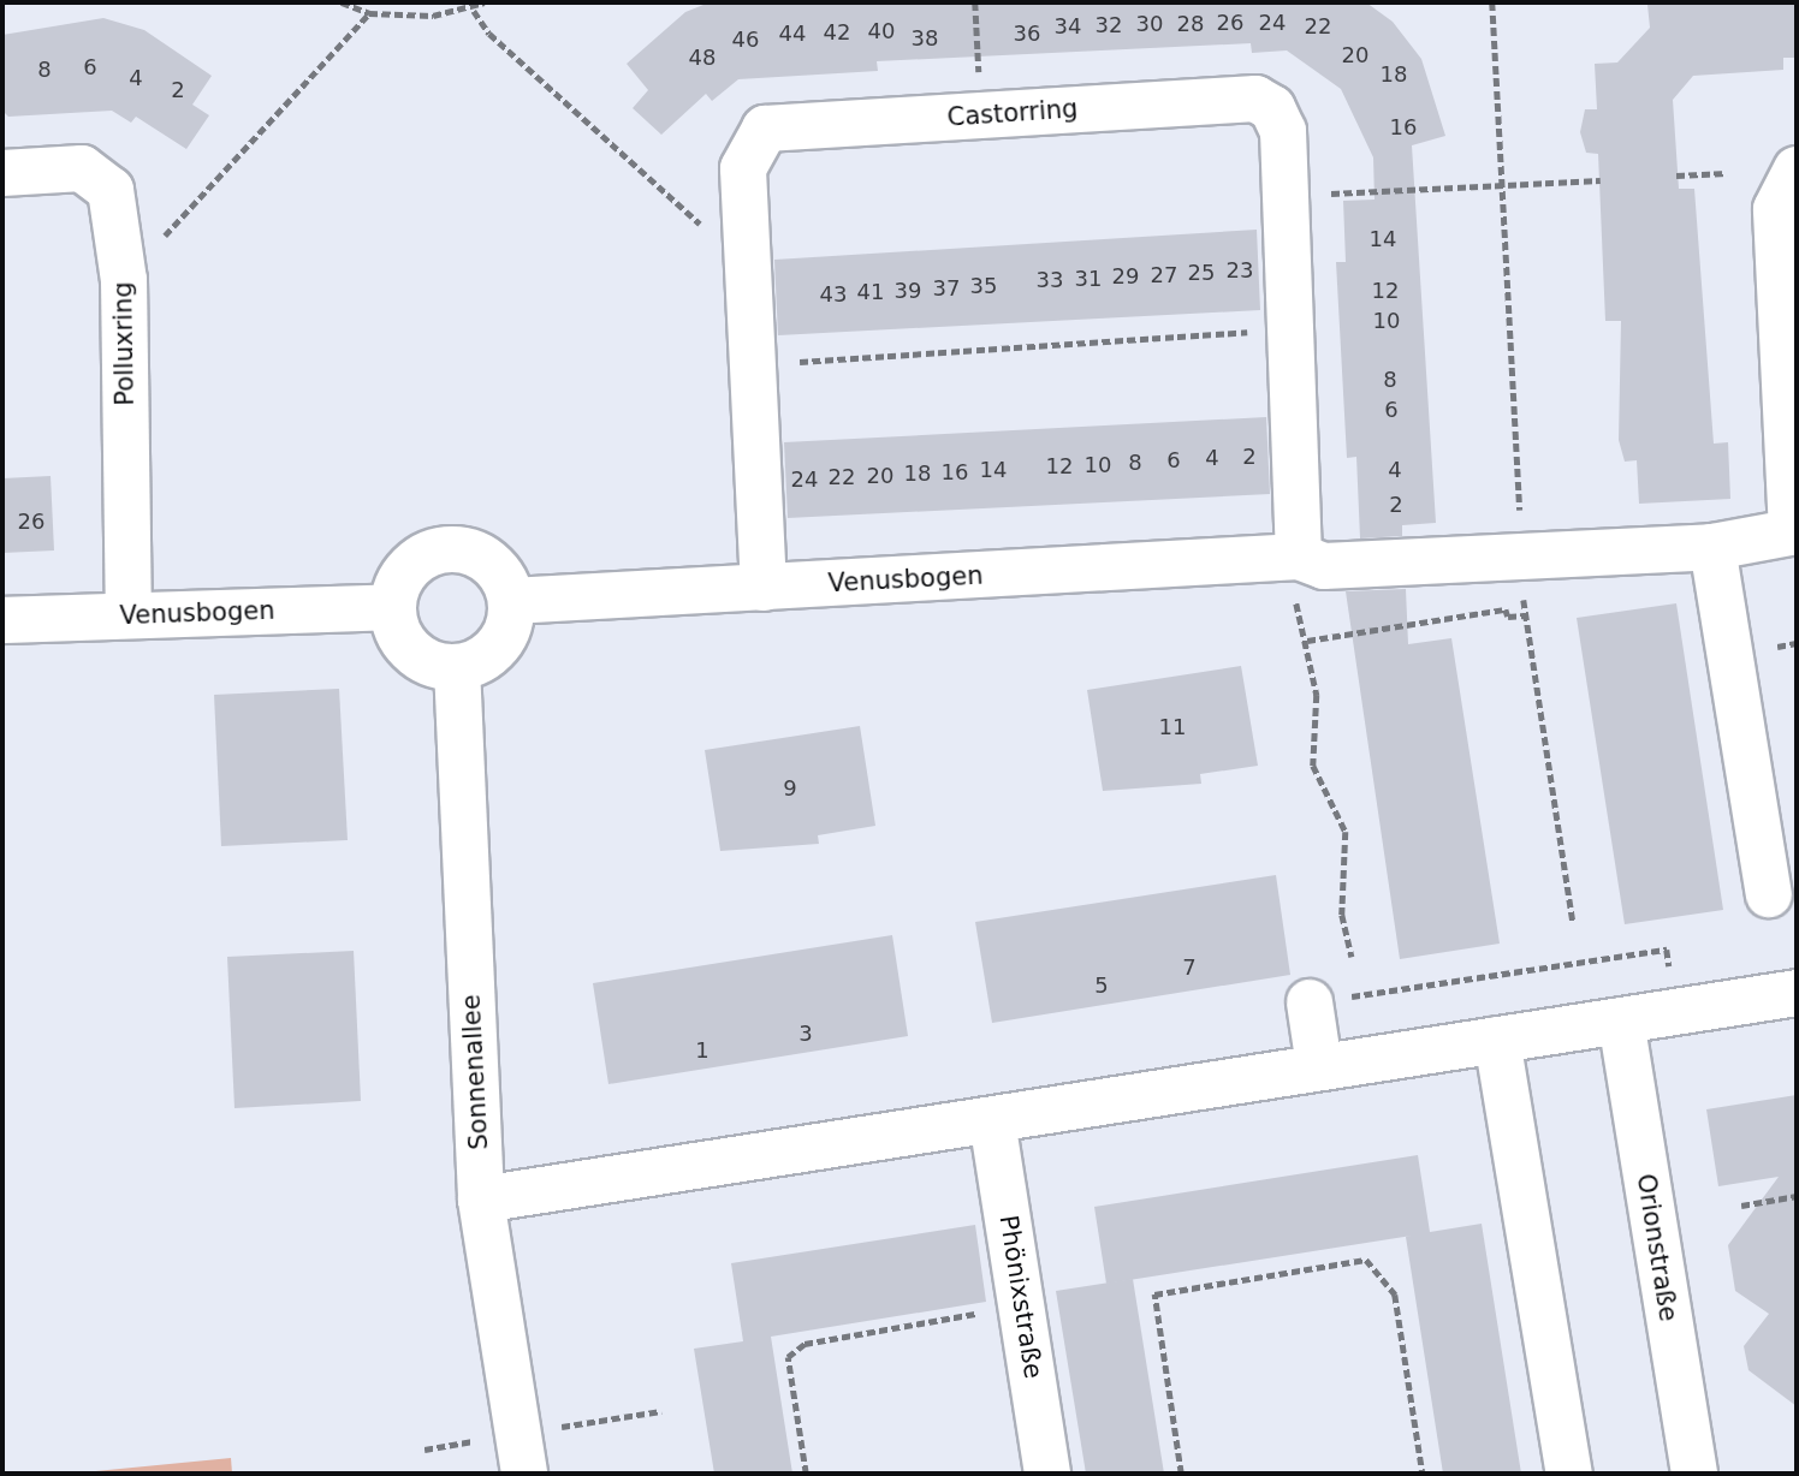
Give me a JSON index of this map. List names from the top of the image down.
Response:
{
  "streets": {
    "street": [
      "Castorring",
      "Polluxring",
      "Venusbogen",
      "Sonnenallee",
      "Orionstraße",
      "Phönixstraße"
    ]
  },
  "crossings": [
    ["Castorring", "Venusbogen"],
    ["Polluxring", "Venusbogen"],
    ["Venusbogen", "Sonnenallee"]
  ],
  "house_numbers": [
    "26",
    "24",
    "30",
    "28",
    "32",
    "34",
    "22",
    "40",
    "42",
    "44",
    "36",
    "38",
    "46",
    "20",
    "48",
    "6",
    "8",
    "18",
    "4",
    "2",
    "16",
    "14",
    "23",
    "25",
    "27",
    "29",
    "31",
    "33",
    "35",
    "37",
    "39",
    "12",
    "41",
    "43",
    "10",
    "8",
    "6",
    "2",
    "4",
    "6",
    "8",
    "10",
    "12",
    "14",
    "4",
    "16",
    "18",
    "20",
    "22",
    "24",
    "2",
    "26",
    "11",
    "9",
    "7",
    "5",
    "3",
    "1"
  ]
}
